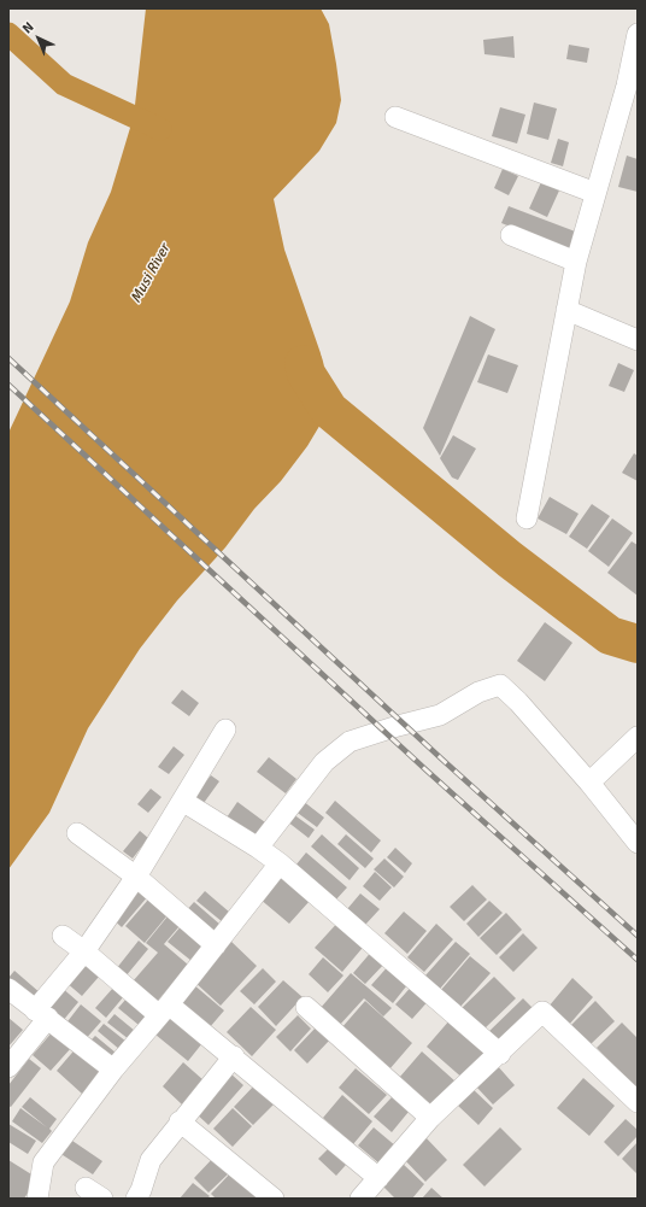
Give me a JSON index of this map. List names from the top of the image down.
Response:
{
  "water": ["Musi River"],
  "north": "top left"
}
